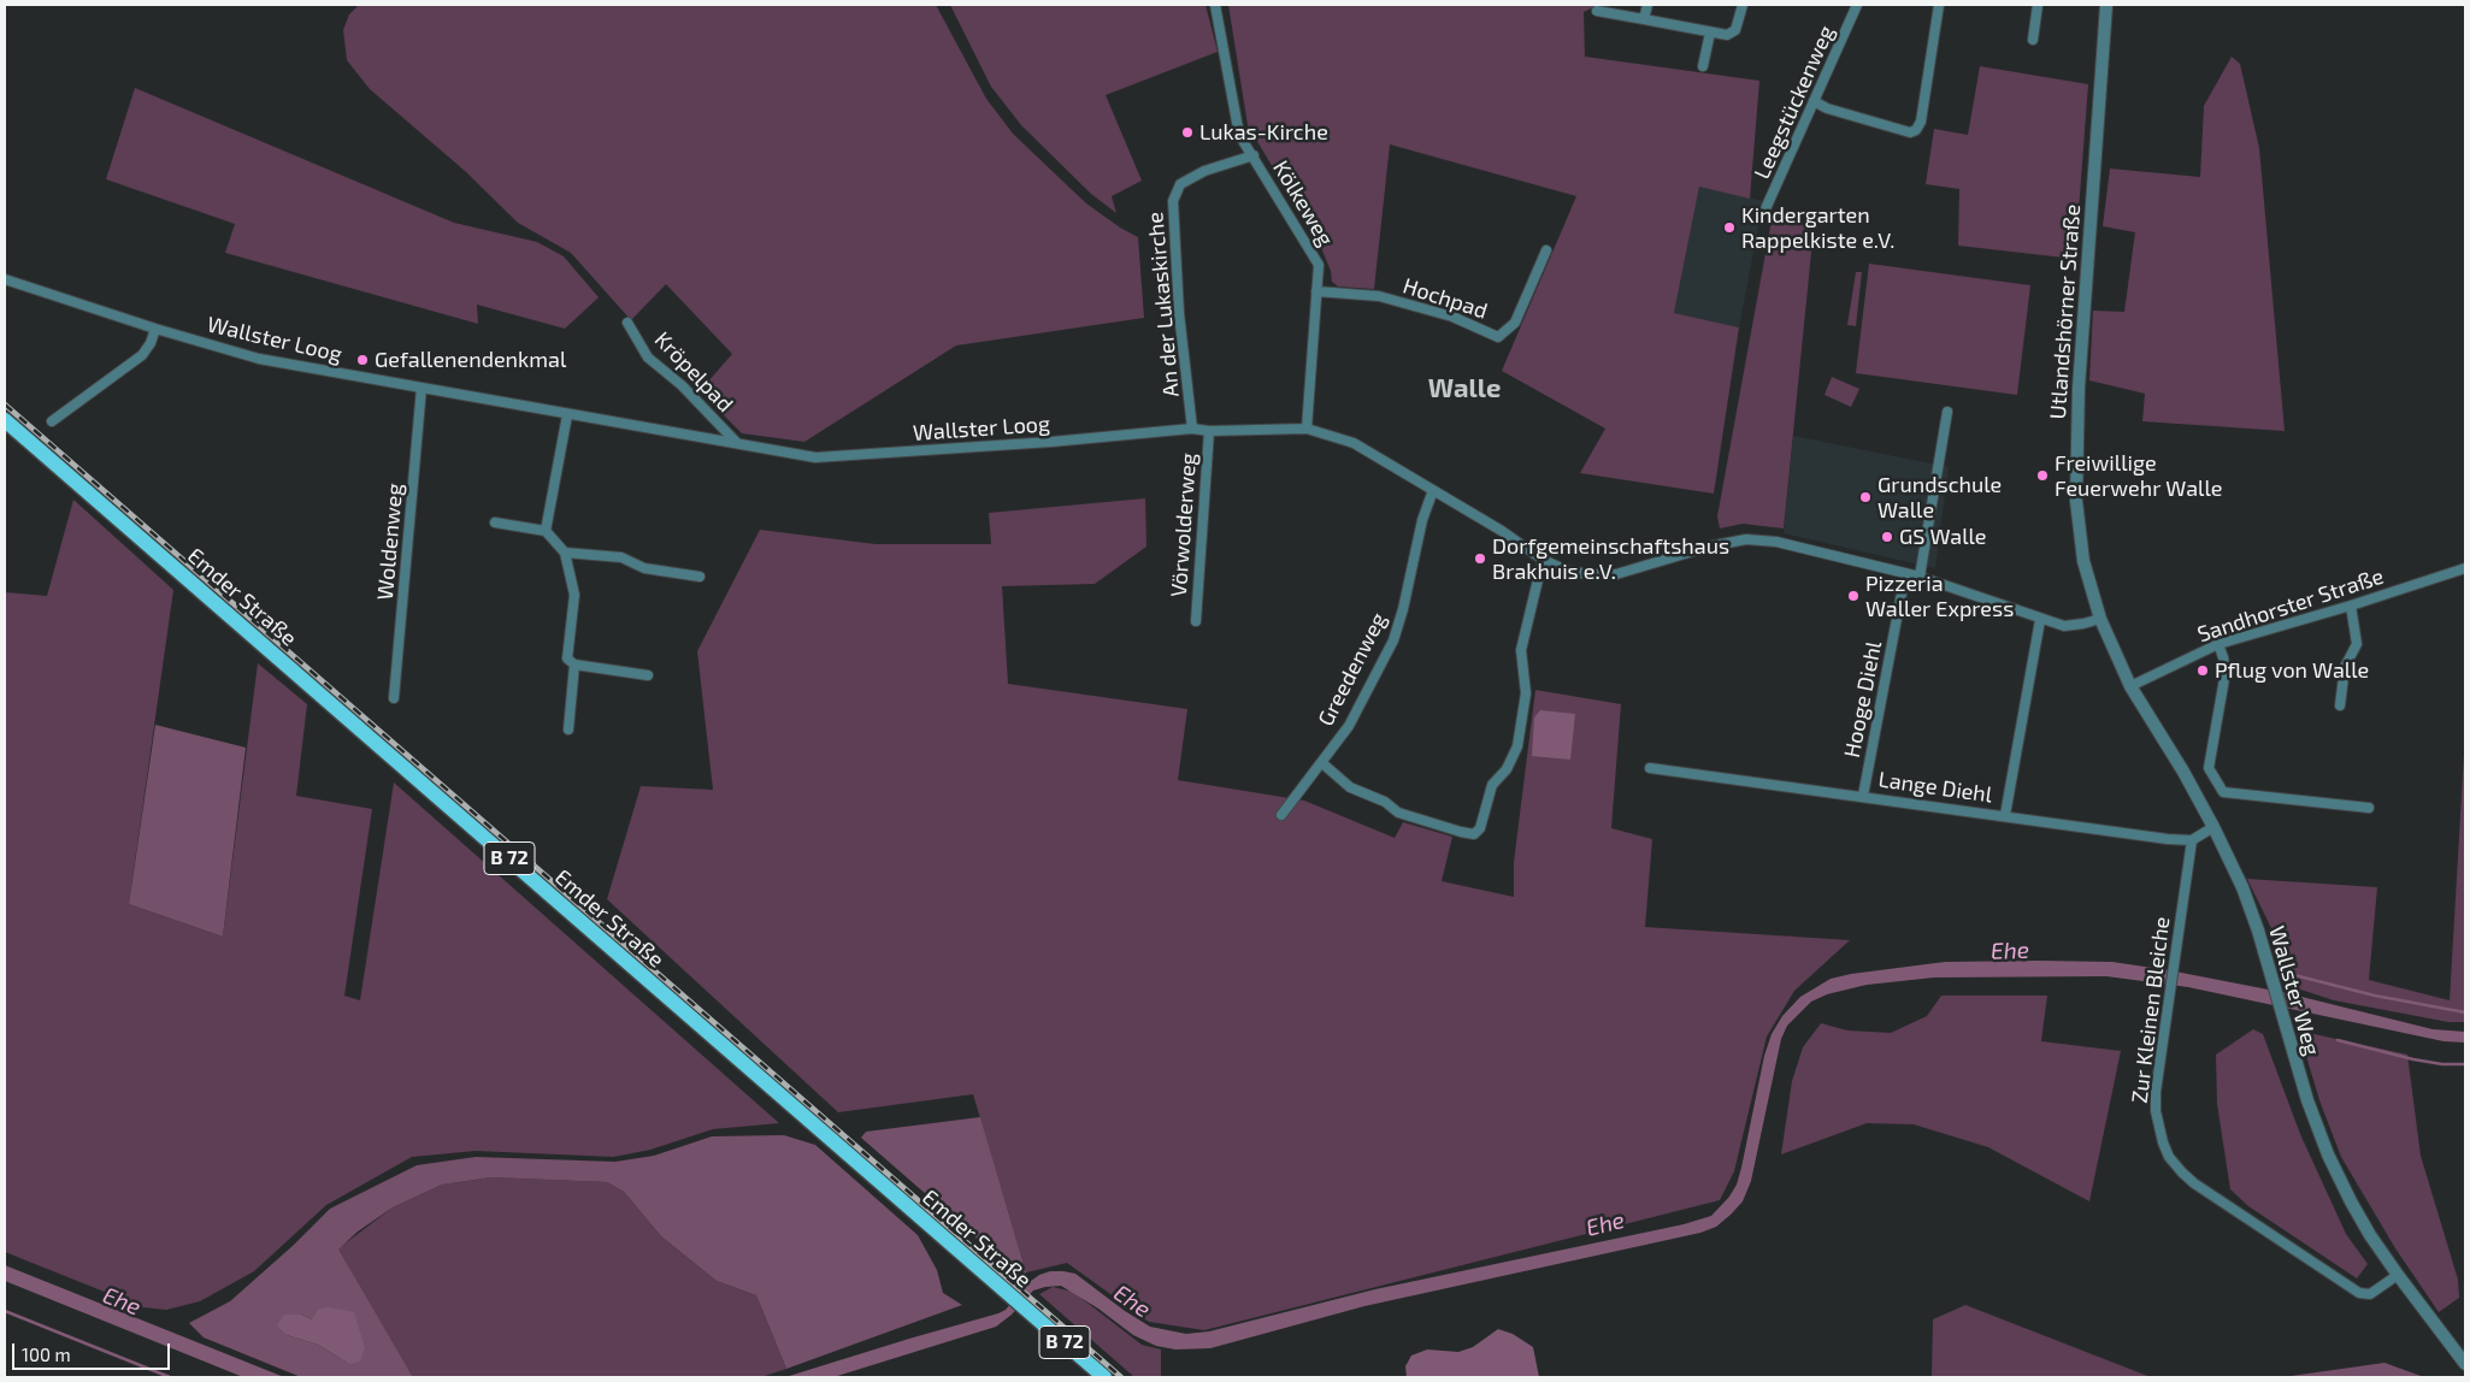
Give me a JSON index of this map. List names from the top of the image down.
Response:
{
  "streets": {
    "main road": ["Emder Straße", "B 72"],
    "street": [
      "Leegstückenweg",
      "Kölkeweg",
      "Hochpad",
      "An der Lukaskirche",
      "Utlandshörner Straße",
      "Wallster Loog",
      "Kröpelpad",
      "Vörwolderweg",
      "Woldenweg",
      "Sandhorster Straße",
      "Greedenweg",
      "Hooge Diehl",
      "Lange Diehl",
      "Wallster Weg",
      "Zur Kleinen Bleiche"
    ]
  },
  "crossings": [
    ["Kölkeweg", "Hochpad"],
    ["Kölkeweg", "An der Lukaskirche"],
    ["Kölkeweg", "Wallster Loog"],
    ["An der Lukaskirche", "Wallster Loog"],
    ["Utlandshörner Straße", "Wallster Loog"],
    ["Utlandshörner Straße", "Wallster Weg"],
    ["Wallster Loog", "Kröpelpad"],
    ["Wallster Loog", "Vörwolderweg"],
    ["Wallster Loog", "Woldenweg"],
    ["Wallster Loog", "Greedenweg"],
    ["Wallster Loog", "Hooge Diehl"],
    ["Wallster Loog", "Wallster Weg"],
    ["Sandhorster Straße", "Wallster Weg"],
    ["Hooge Diehl", "Lange Diehl"],
    ["Lange Diehl", "Zur Kleinen Bleiche"],
    ["Wallster Weg", "Zur Kleinen Bleiche"]
  ],
  "districts": ["Walle"],
  "water": ["Ehe"],
  "places": [
    "Lukas-Kirche",
    "Kindergarten Rappelkiste e.V.",
    "Gefallenendenkmal",
    "Freiwillige Feuerwehr Walle",
    "Grundschule Walle",
    "GS Walle",
    "Dorfgemeinschaftshaus Brakhuis e.V.",
    "Pizzeria Waller Express",
    "Pflug von Walle"
  ],
  "scale_bar": "100 m"
}
